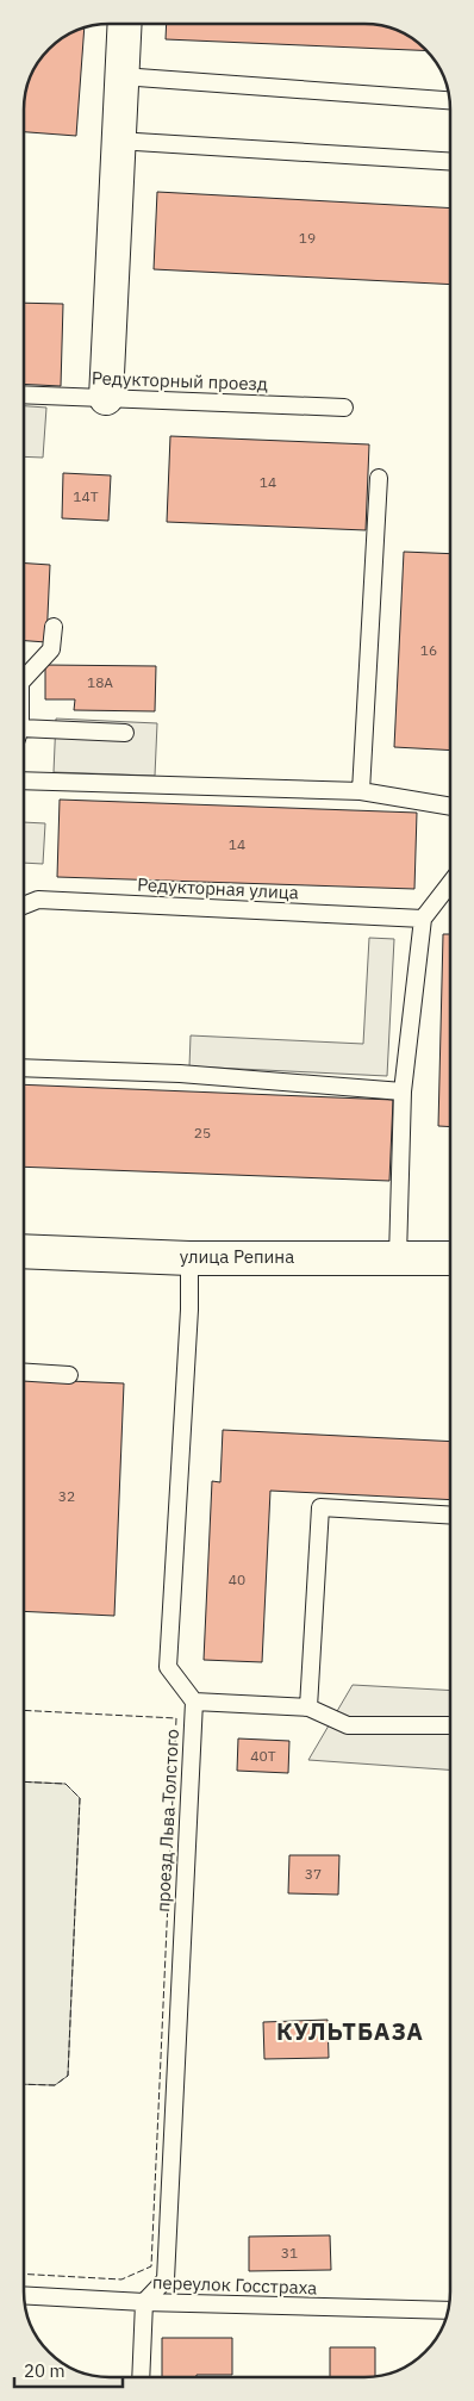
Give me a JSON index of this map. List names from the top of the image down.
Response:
{
  "streets": {
    "street": ["улица Репина"],
    "lane": [
      "Редукторный проезд",
      "Редукторная улица",
      "проезд Льва Толстого",
      "переулок Госстраха"
    ]
  },
  "crossings": [
    ["проезд Льва Толстого", "переулок Госстраха"]
  ],
  "districts": ["КУЛЬТБАЗА"],
  "house_numbers": [
    "19",
    "14",
    "14Т",
    "16",
    "18А",
    "14",
    "25",
    "32",
    "40",
    "40Т",
    "37",
    "31"
  ],
  "scale_bar": "20 m"
}
